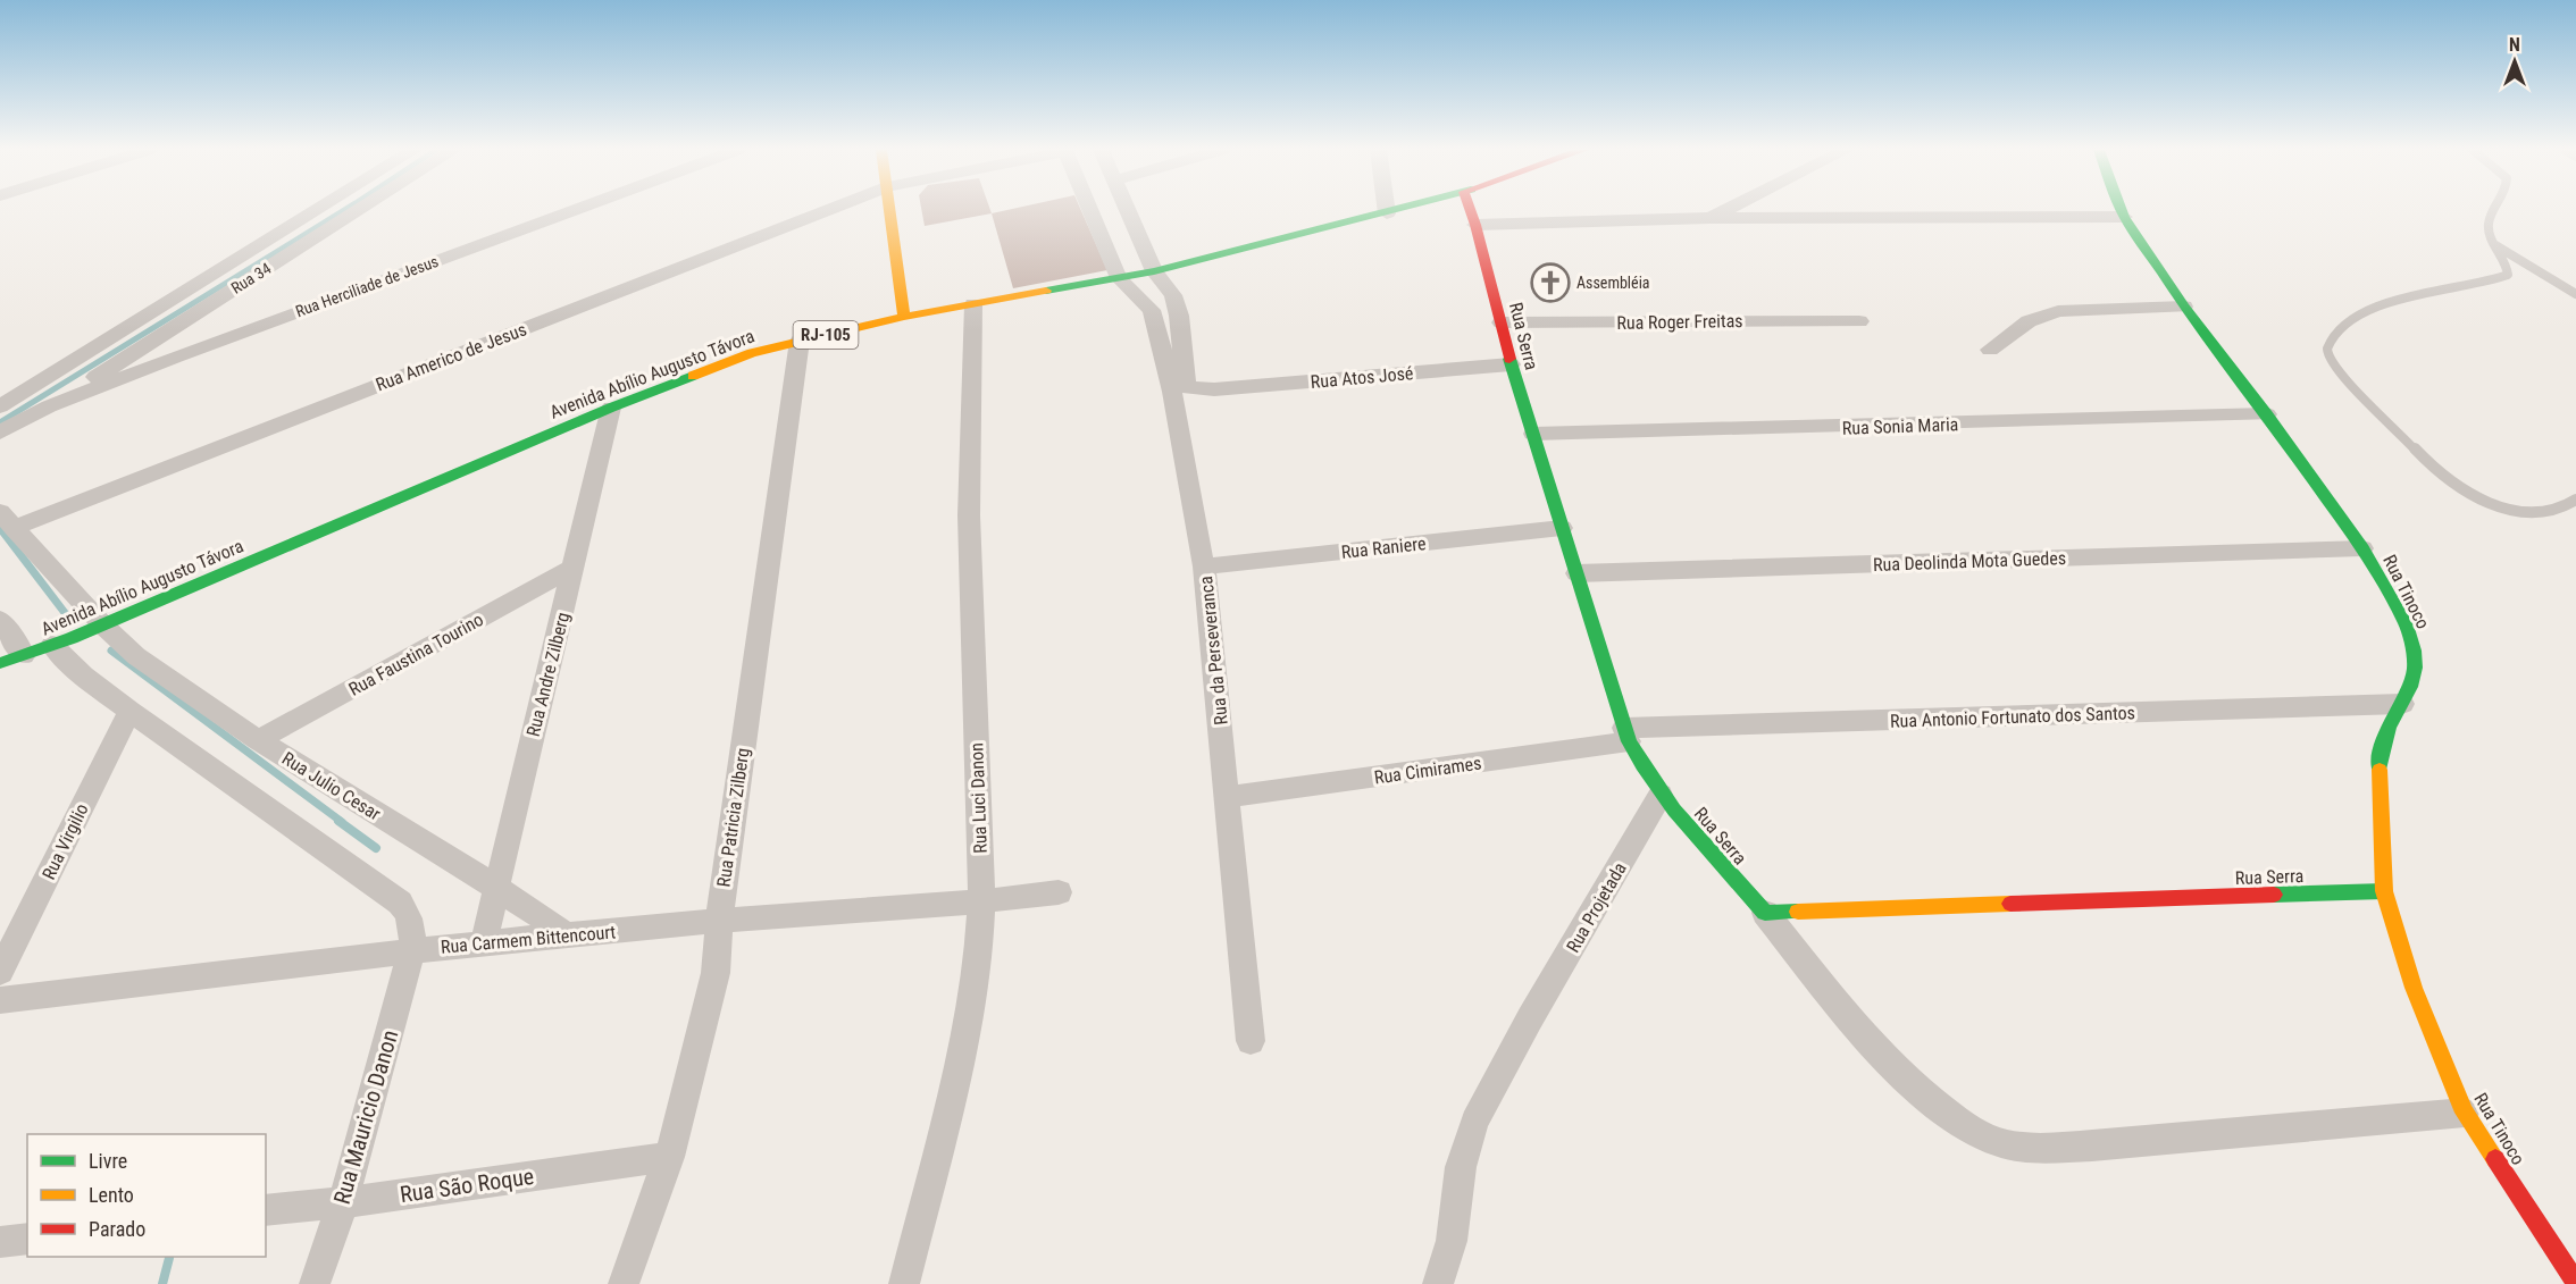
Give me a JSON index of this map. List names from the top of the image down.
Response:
{
  "streets": {
    "street": [
      "Rua 34",
      "Rua Herciliade de Jesus",
      "Rua Roger Freitas",
      "RJ-105",
      "Rua Serra",
      "Rua Americo de Jesus",
      "Avenida Abílio Augusto Távora",
      "Rua Atos José",
      "Rua Sonia Maria",
      "Rua Raniere",
      "Rua Deolinda Mota Guedes",
      "Rua Tinoco",
      "Rua da Perseveranca",
      "Rua Faustina Tourino",
      "Rua Andre Zilberg",
      "Rua Antonio Fortunato dos Santos",
      "Rua Cimirames",
      "Rua Julio Cesar",
      "Rua Luci Danon",
      "Rua Patricia Zilberg",
      "Rua Virgilio",
      "Rua Projetada",
      "Rua Carmem Bittencourt",
      "Rua Mauricio Danon",
      "Rua São Roque"
    ]
  },
  "crossings": [
    ["Rua 34", "Rua Herciliade de Jesus"],
    ["Rua Roger Freitas", "Rua Serra"],
    ["Rua Serra", "Rua Atos José"],
    ["Rua Serra", "Rua Sonia Maria"],
    ["Rua Serra", "Rua Raniere"],
    ["Rua Serra", "Rua Deolinda Mota Guedes"],
    ["Rua Serra", "Rua Tinoco"],
    ["Rua Serra", "Rua Antonio Fortunato dos Santos"],
    ["Rua Serra", "Rua Cimirames"],
    ["Rua Serra", "Rua Projetada"],
    ["Avenida Abílio Augusto Távora", "Rua Atos José"],
    ["Avenida Abílio Augusto Távora", "Rua da Perseveranca"],
    ["Avenida Abílio Augusto Távora", "Rua Andre Zilberg"],
    ["Avenida Abílio Augusto Távora", "Rua Julio Cesar"],
    ["Avenida Abílio Augusto Távora", "Rua Luci Danon"],
    ["Avenida Abílio Augusto Távora", "Rua Patricia Zilberg"],
    ["Rua Sonia Maria", "Rua Tinoco"],
    ["Rua Raniere", "Rua da Perseveranca"],
    ["Rua Deolinda Mota Guedes", "Rua Tinoco"],
    ["Rua Tinoco", "Rua Antonio Fortunato dos Santos"],
    ["Rua da Perseveranca", "Rua Cimirames"],
    ["Rua Faustina Tourino", "Rua Andre Zilberg"],
    ["Rua Faustina Tourino", "Rua Julio Cesar"],
    ["Rua Andre Zilberg", "Rua Julio Cesar"],
    ["Rua Andre Zilberg", "Rua Carmem Bittencourt"],
    ["Rua Antonio Fortunato dos Santos", "Rua Cimirames"],
    ["Rua Julio Cesar", "Rua Carmem Bittencourt"],
    ["Rua Luci Danon", "Rua Carmem Bittencourt"],
    ["Rua Patricia Zilberg", "Rua Carmem Bittencourt"],
    ["Rua Patricia Zilberg", "Rua São Roque"],
    ["Rua Carmem Bittencourt", "Rua Mauricio Danon"],
    ["Rua Mauricio Danon", "Rua São Roque"]
  ],
  "places": {
    "church": ["Assembléia"]
  },
  "legend": ["Livre", "Lento", "Parado"],
  "north": "top"
}
